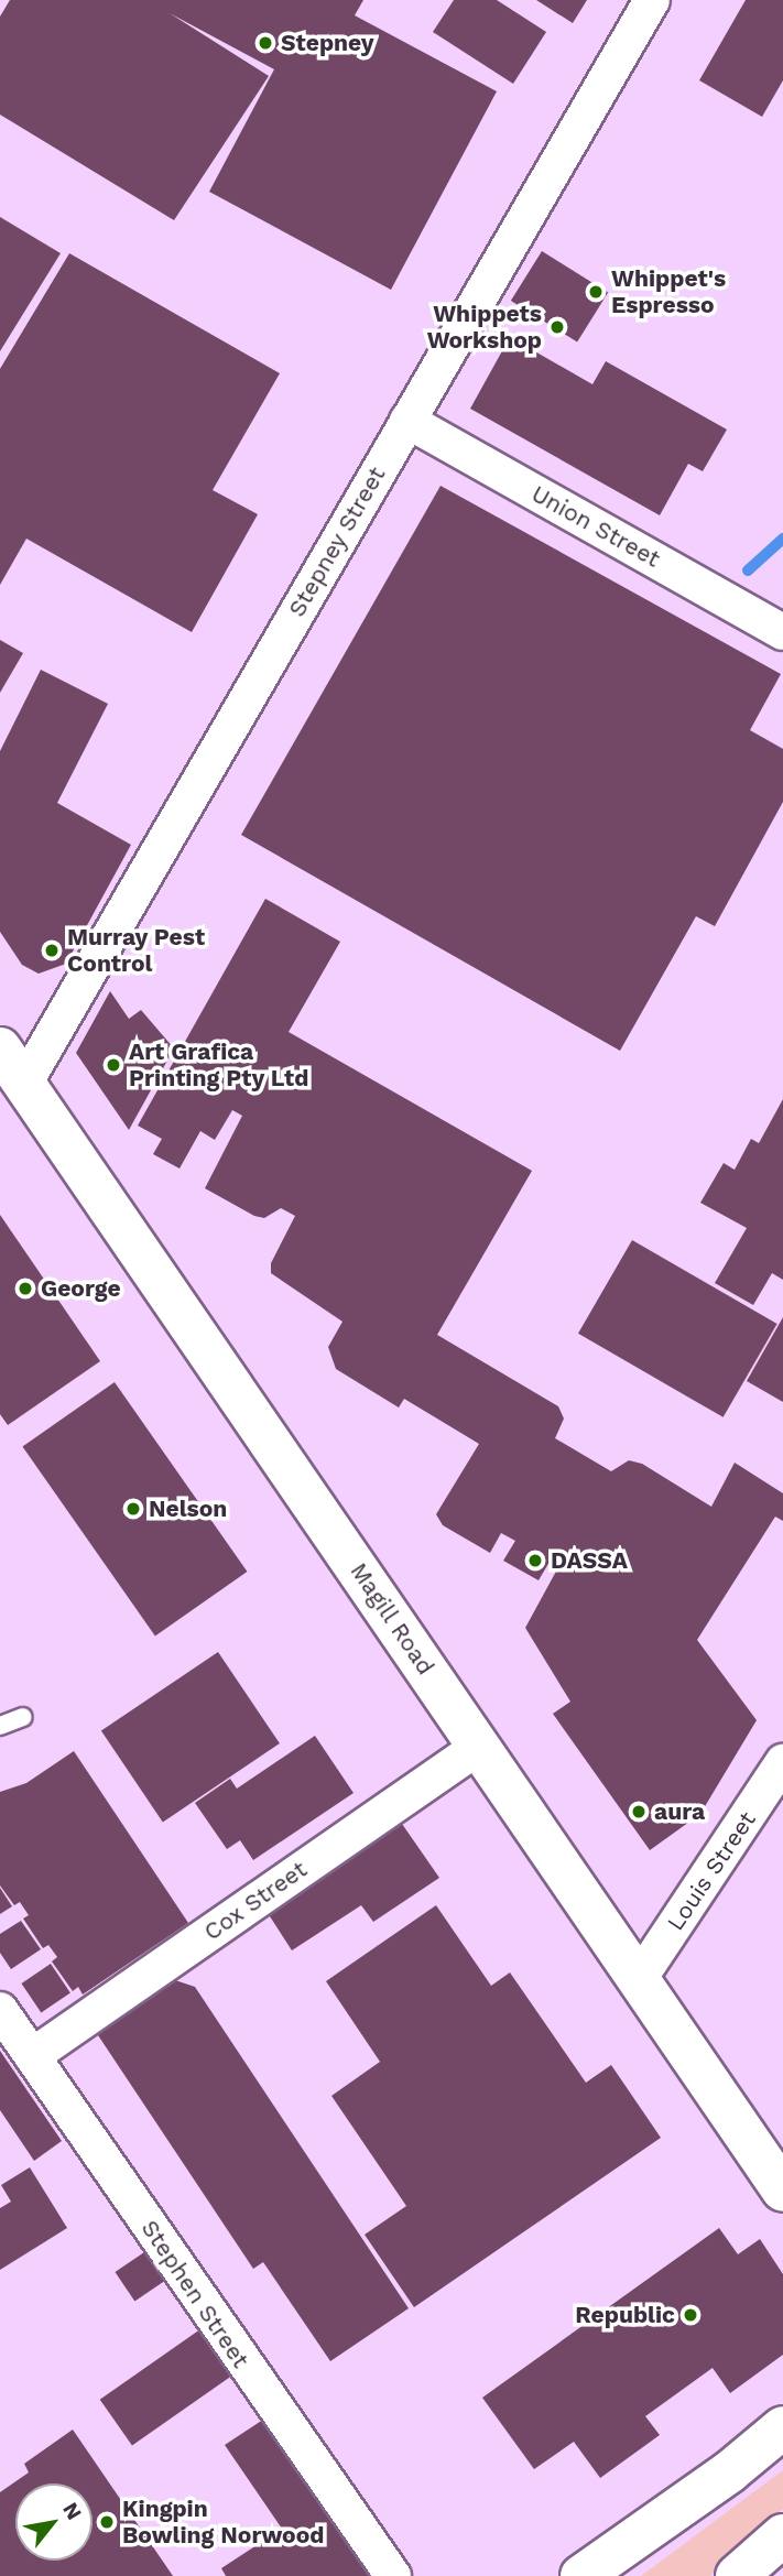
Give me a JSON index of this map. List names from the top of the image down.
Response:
{
  "streets": {
    "main road": ["Magill Road"],
    "street": [
      "Union Street",
      "Stepney Street",
      "Louis Street",
      "Cox Street",
      "Stephen Street"
    ]
  },
  "crossings": [
    ["Union Street", "Stepney Street"],
    ["Stepney Street", "Magill Road"],
    ["Magill Road", "Louis Street"],
    ["Magill Road", "Cox Street"],
    ["Cox Street", "Stephen Street"]
  ],
  "places": [
    "Stepney",
    "Whippet's Espresso",
    "Whippets Workshop",
    "Murray Pest Control",
    "Art Grafica Printing Pty Ltd",
    "George",
    "Nelson",
    "DASSA",
    "aura",
    "Republic",
    "Kingpin Bowling Norwood"
  ],
  "north": "top right"
}
